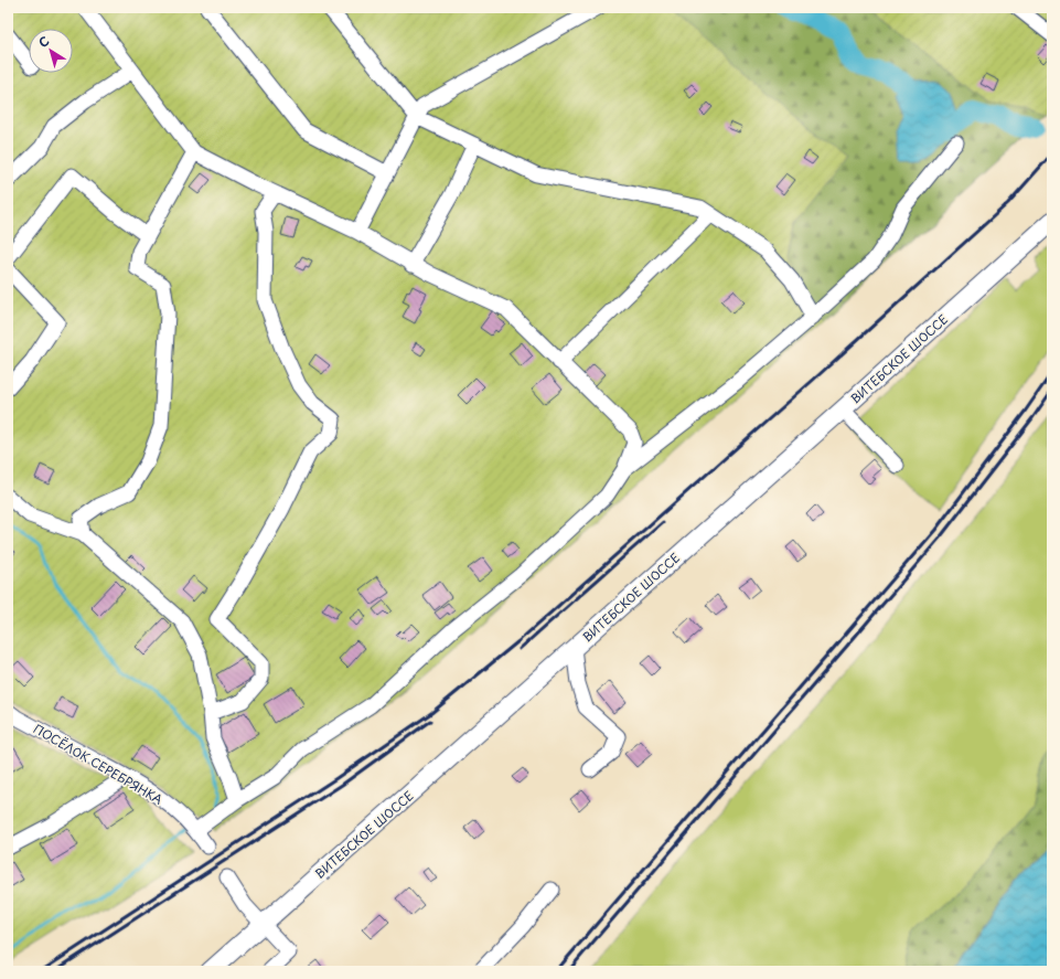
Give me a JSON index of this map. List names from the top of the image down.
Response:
{
  "streets": {
    "main road": ["ВИТЕБСКОЕ ШОССЕ"],
    "street": ["ПОСЁЛОК СЕРЕБРЯНКА"]
  },
  "north": "top left"
}
